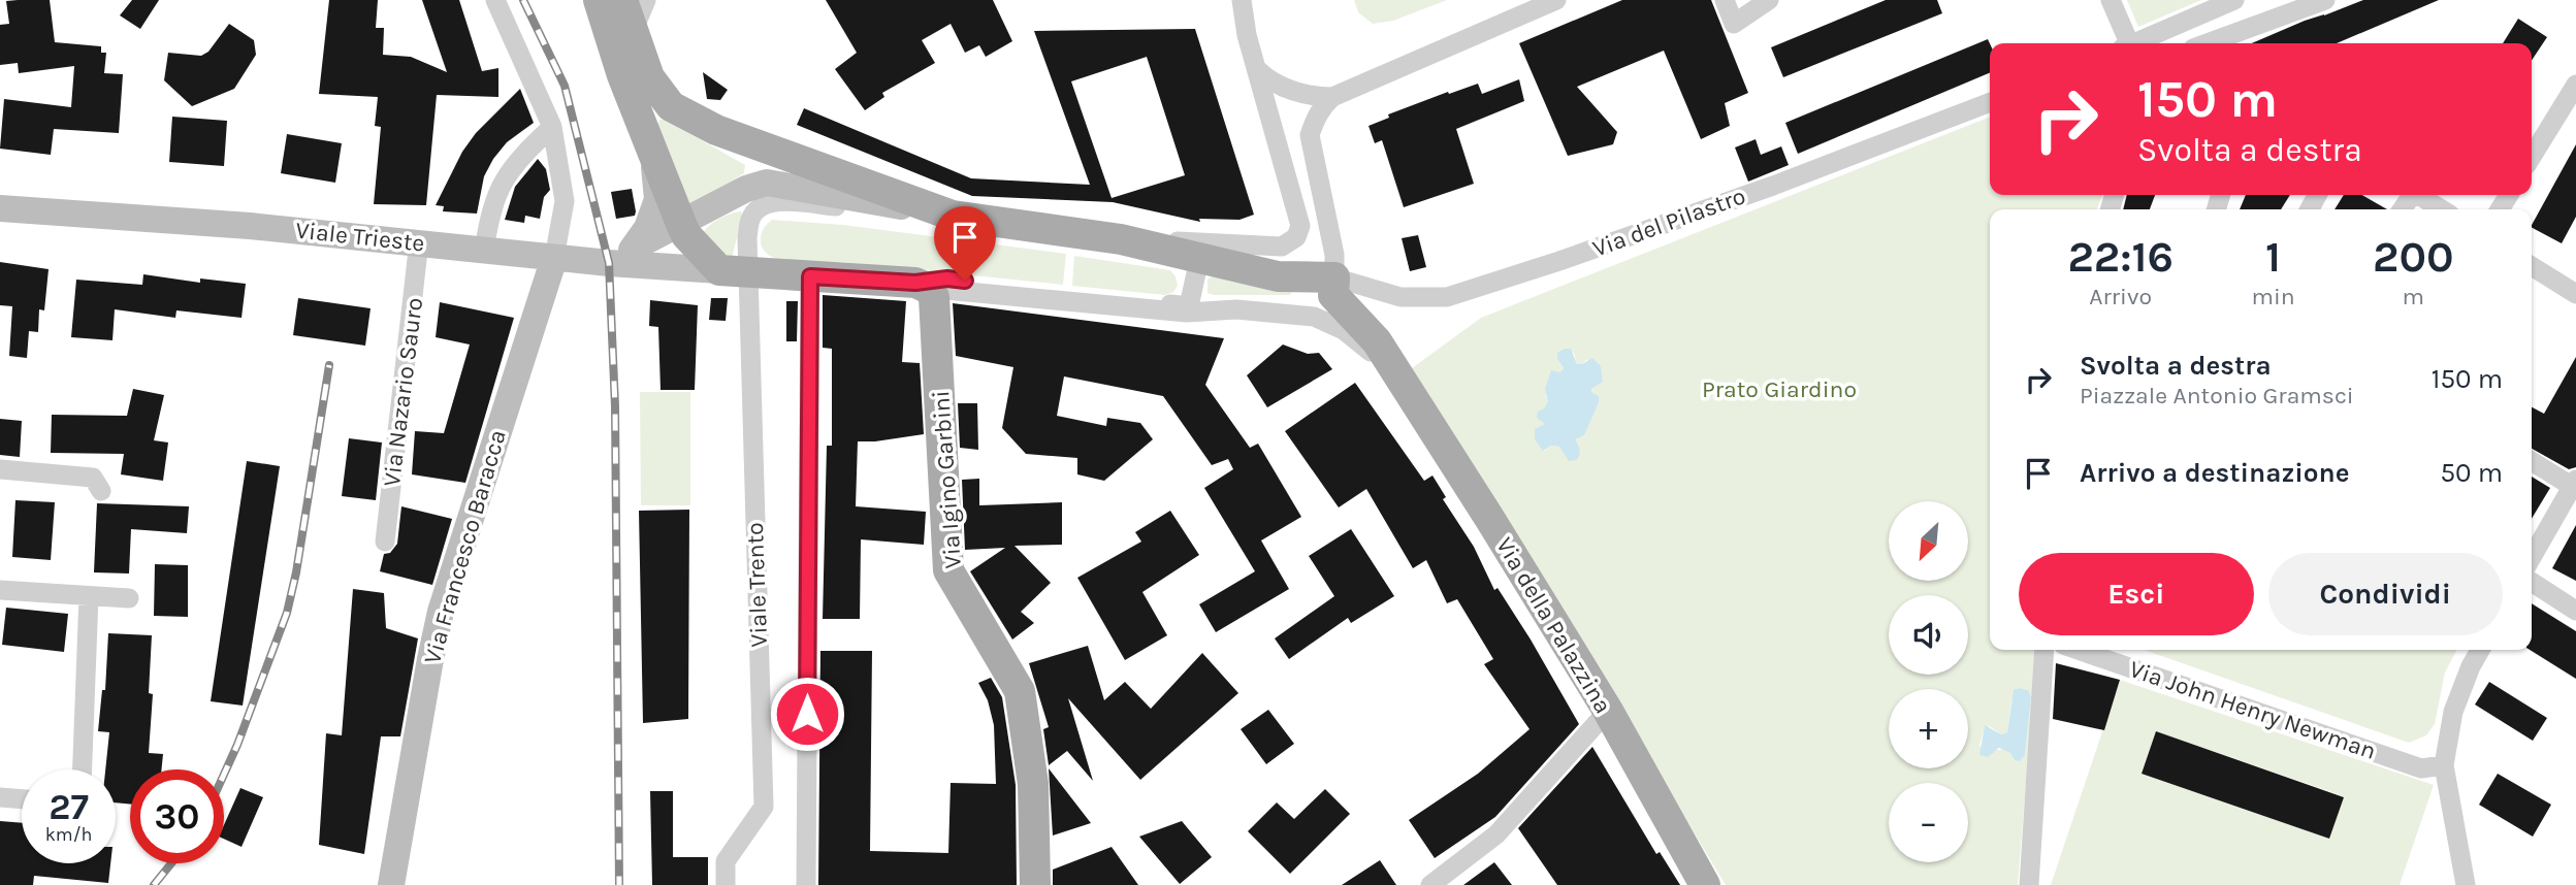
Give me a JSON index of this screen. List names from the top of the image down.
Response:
{
  "streets": {
    "main road": [
      "Viale Trieste",
      "Via Igino Garbini",
      "Via Francesco Baracca",
      "Via della Palazzina"
    ],
    "street": [
      "Via del Pilastro",
      "Via Nazario Sauro",
      "Viale Trento",
      "Via John Henry Newman"
    ]
  },
  "crossings": [
    ["Via del Pilastro", "Via della Palazzina"],
    ["Viale Trieste", "Via Nazario Sauro"],
    ["Viale Trieste", "Via Francesco Baracca"],
    ["Viale Trieste", "Viale Trento"],
    ["Via Igino Garbini", "Via della Palazzina"]
  ],
  "parks": ["Prato Giardino"],
  "north": "bottom left",
  "page": {
    "turn": ["150 m", "Svolta a destra"],
    "eta": [
      "22:16",
      "Arrivo",
      "1",
      "min",
      "200",
      "m"
    ],
    "list": [
      {
        "name": "Svolta a destra",
        "note": "Piazzale Antonio Gramsci",
        "value": "150 m"
      },
      {
        "name": "Arrivo a destinazione",
        "value": "50 m"
      }
    ],
    "map_buttons": ["+", "−"],
    "buttons": ["Esci", "Condividi"],
    "speed": "27 km/h",
    "limit": "30"
  }
}
